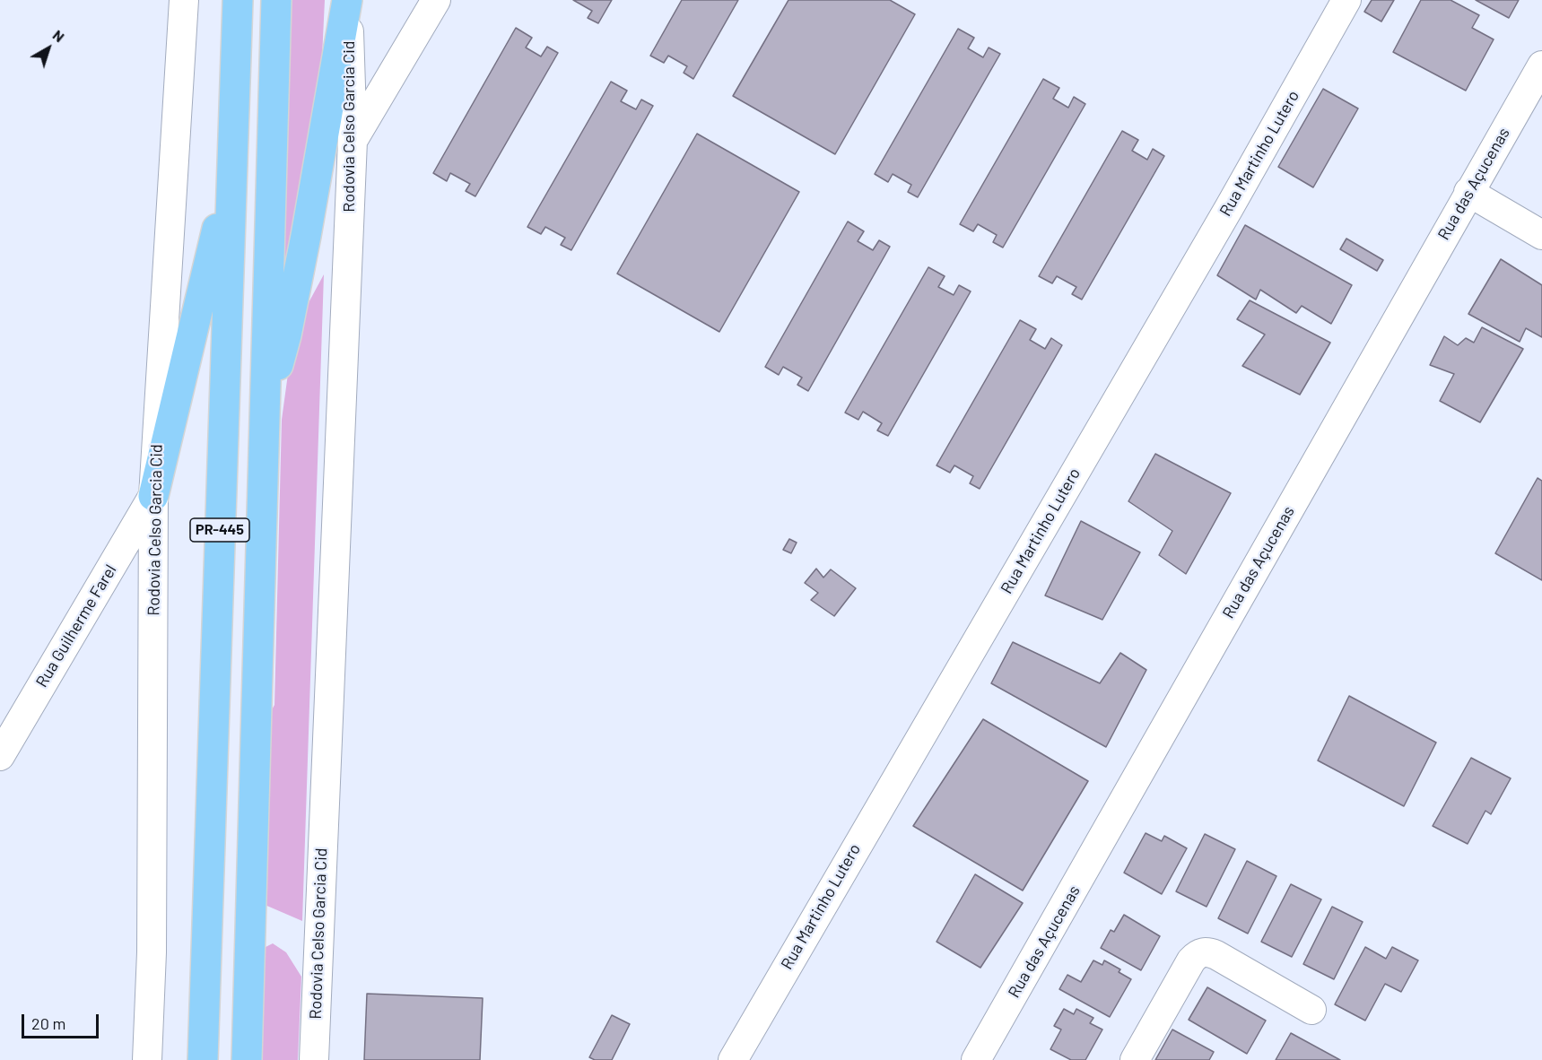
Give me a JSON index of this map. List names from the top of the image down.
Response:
{
  "streets": {
    "highway": ["PR-445"],
    "street": [
      "Rodovia Celso Garcia Cid",
      "Rua Martinho Lutero",
      "Rua das Açucenas",
      "Rua Guilherme Farel"
    ]
  },
  "crossings": [
    ["Rodovia Celso Garcia Cid", "Rua Guilherme Farel"]
  ],
  "scale_bar": "20 m",
  "north": "top right"
}
